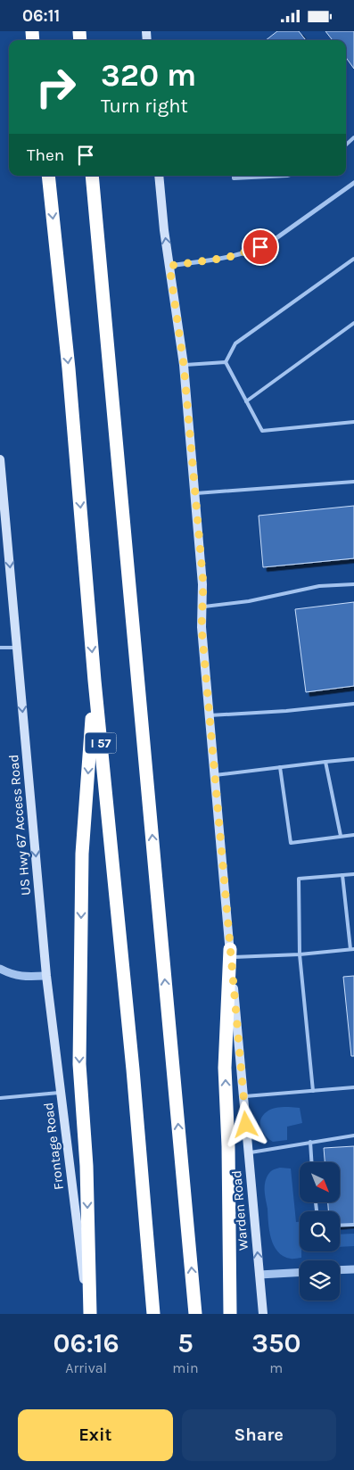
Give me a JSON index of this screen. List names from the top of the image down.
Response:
{
  "streets": {
    "highway": ["I 57"],
    "main road": ["US Hwy 67 Access Road", "Frontage Road", "Warden Road"]
  },
  "crossings": [
    ["US Hwy 67 Access Road", "Frontage Road"]
  ],
  "one_way": ["US Hwy 67 Access Road"],
  "north": "bottom right",
  "page": {
    "status": "06:11",
    "turn": ["320 m", "Turn right"],
    "then": "Then",
    "eta": [
      "06:16",
      "Arrival",
      "5",
      "min",
      "350",
      "m"
    ],
    "buttons": ["Exit", "Share"]
  }
}
